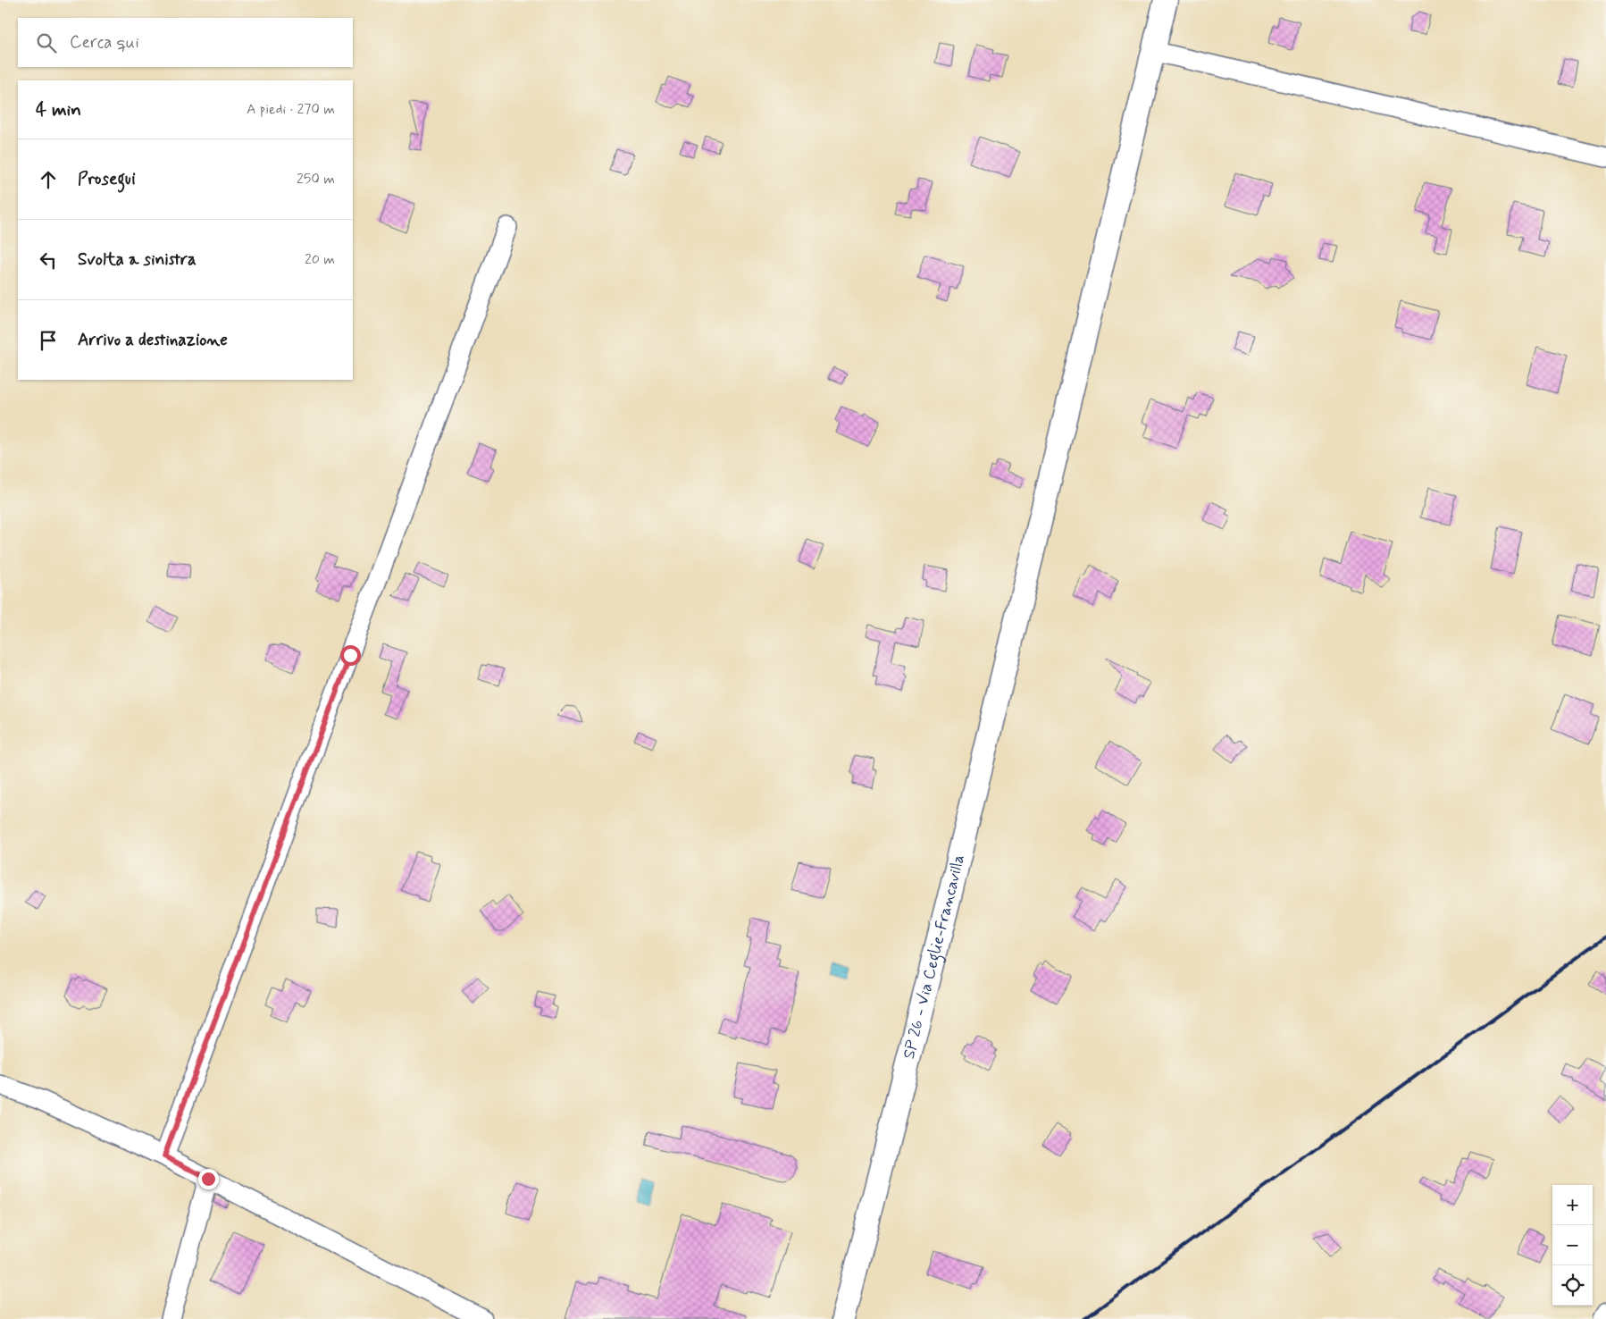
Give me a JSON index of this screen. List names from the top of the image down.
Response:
{
  "streets": {
    "main road": ["SP 26 - Via Ceglie-Francavilla"]
  },
  "page": {
    "search": "Cerca qui",
    "heading": ["4 min", "A piedi · 270 m"],
    "list": [
      ["Prosegui", "250 m"],
      ["Svolta a sinistra", "20 m"],
      "Arrivo a destinazione"
    ],
    "map_buttons": ["+", "−"]
  }
}
